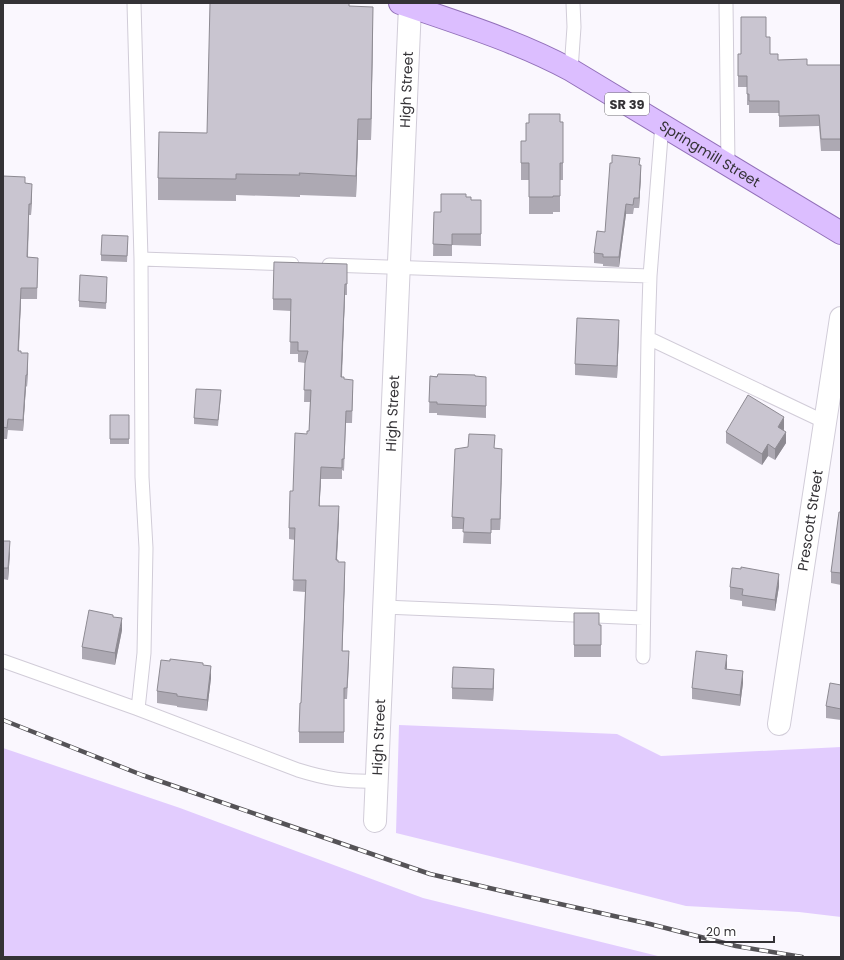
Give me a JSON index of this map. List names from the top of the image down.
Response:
{
  "streets": {
    "main road": ["SR 39", "Springmill Street"],
    "street": ["High Street", "Prescott Street"]
  },
  "crossings": [
    ["High Street", "Springmill Street"]
  ],
  "scale_bar": "20 m"
}
